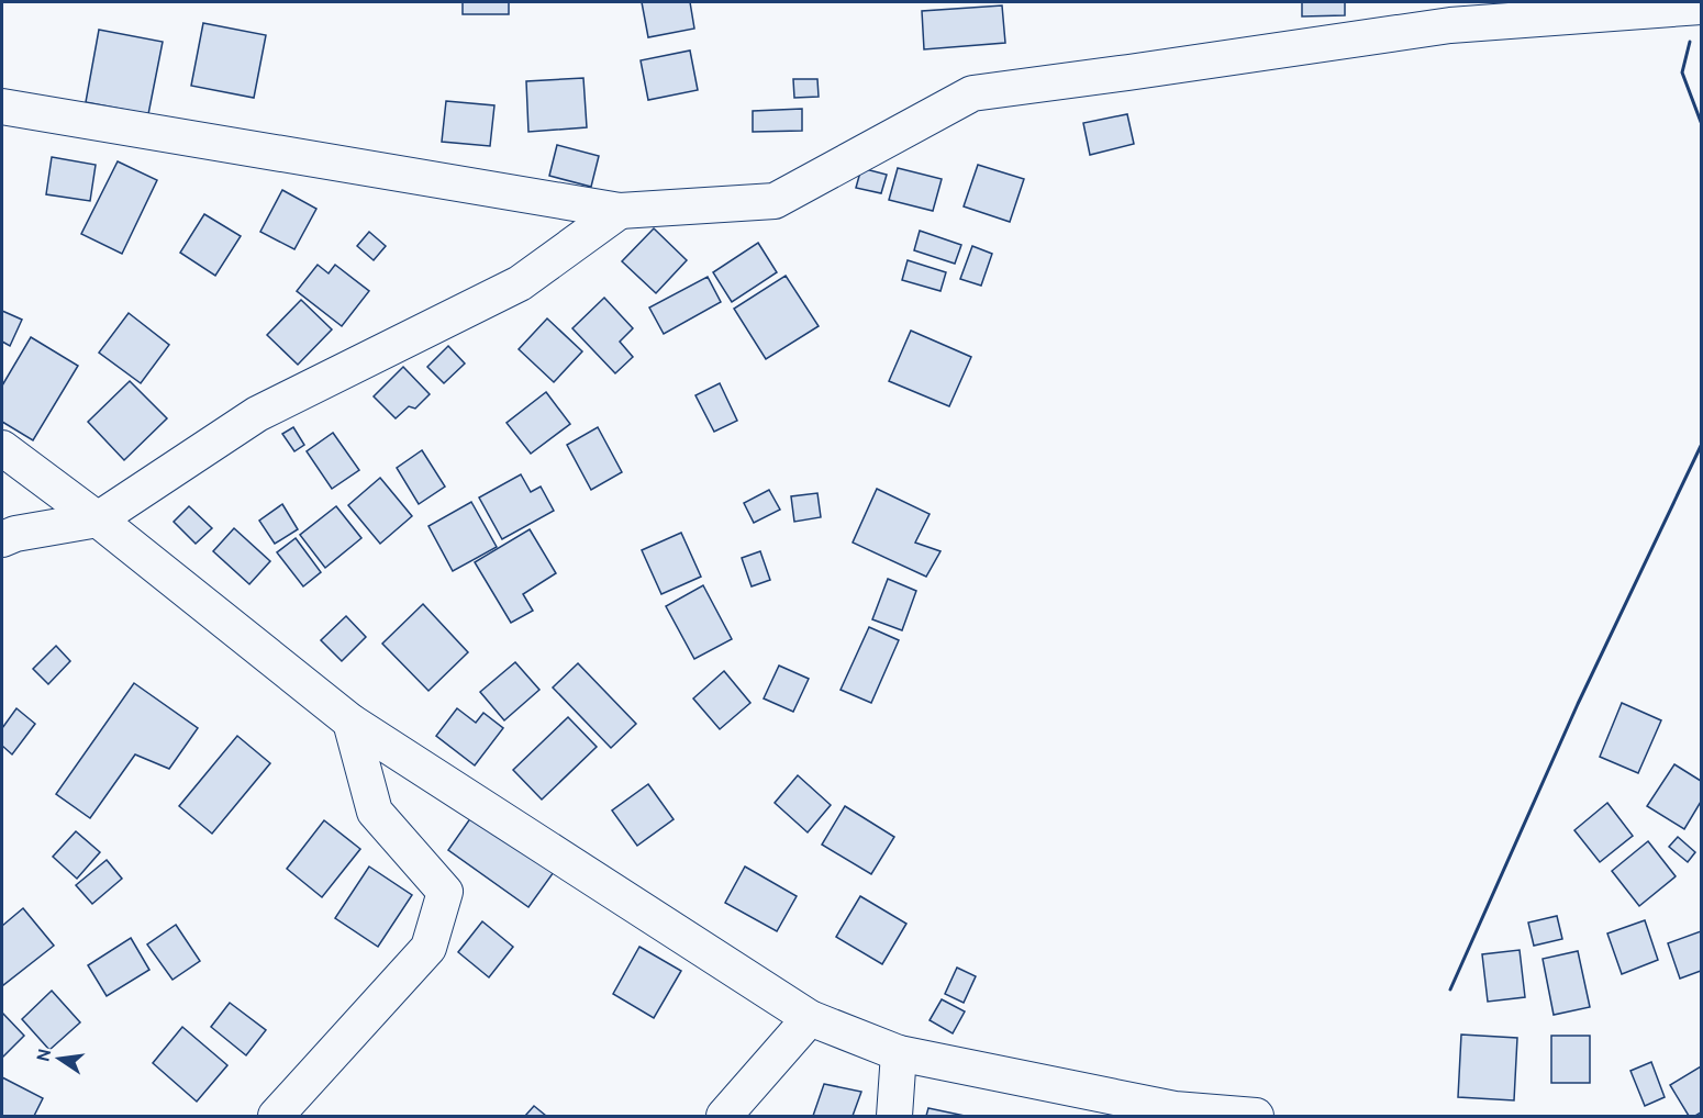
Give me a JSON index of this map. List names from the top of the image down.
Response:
{
  "north": "left"
}
